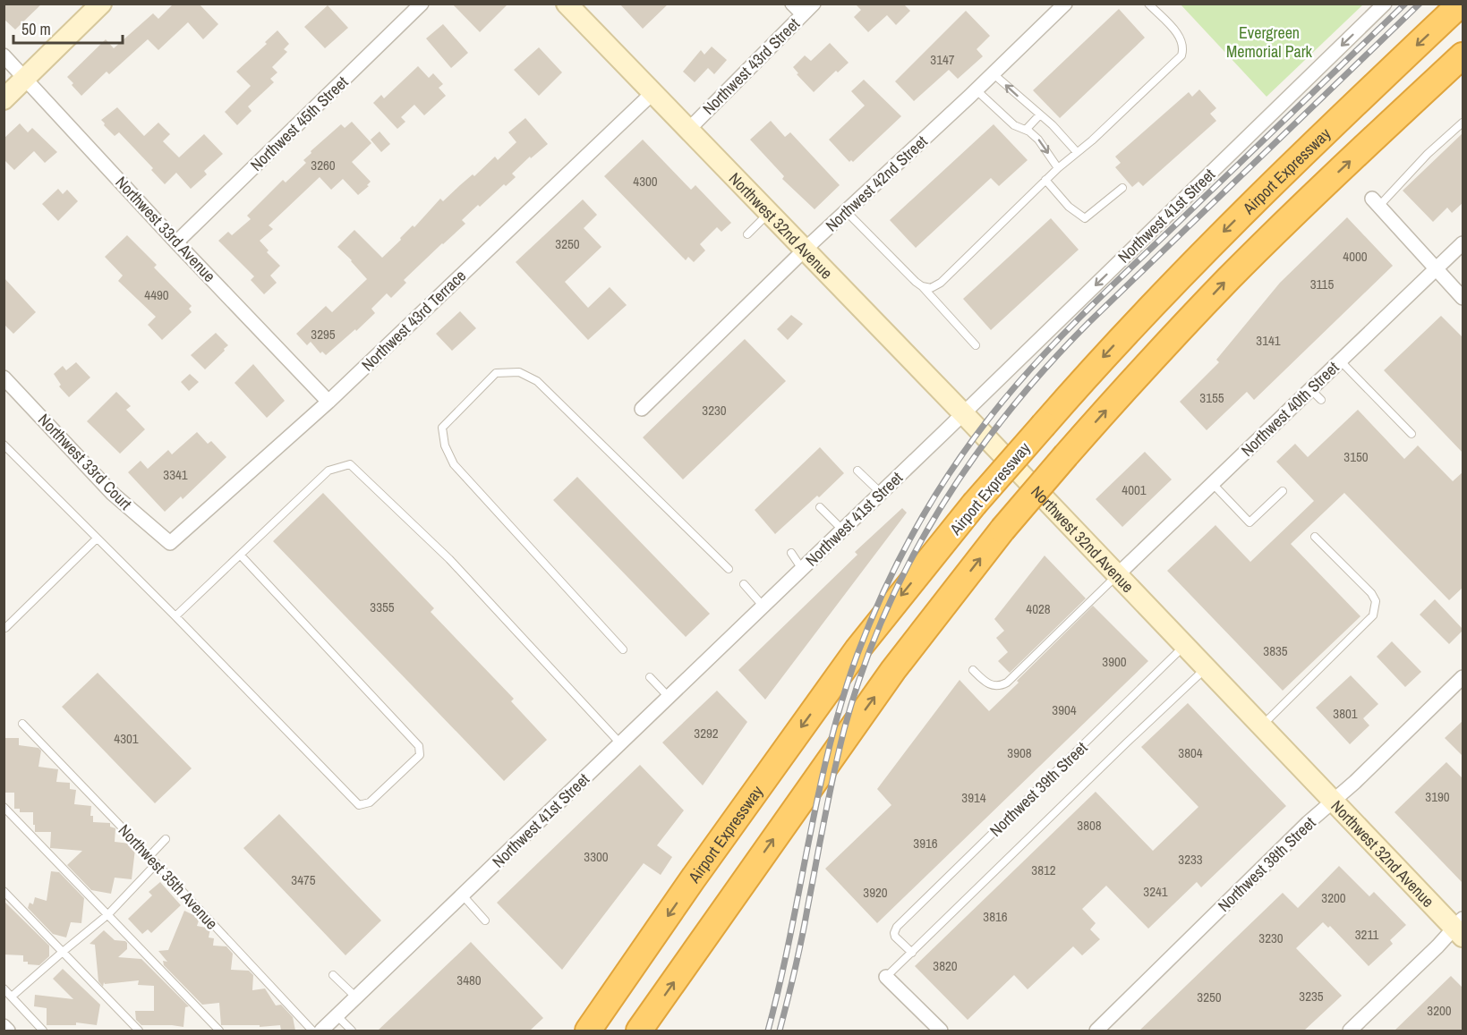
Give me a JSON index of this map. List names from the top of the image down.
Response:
{
  "streets": {
    "highway": ["Airport Expressway"],
    "main road": ["Northwest 32nd Avenue"],
    "street": [
      "Northwest 43rd Street",
      "Northwest 45th Street",
      "Northwest 42nd Street",
      "Northwest 41st Street",
      "Northwest 33rd Avenue",
      "Northwest 43rd Terrace",
      "Northwest 40th Street",
      "Northwest 33rd Court",
      "Northwest 38th Street"
    ],
    "lane": ["Northwest 39th Street", "Northwest 35th Avenue"]
  },
  "crossings": [
    ["Northwest 43rd Street", "Northwest 32nd Avenue"],
    ["Northwest 45th Street", "Northwest 33rd Avenue"],
    ["Northwest 42nd Street", "Northwest 32nd Avenue"],
    ["Northwest 41st Street", "Northwest 32nd Avenue"],
    ["Northwest 32nd Avenue", "Northwest 43rd Terrace"],
    ["Northwest 32nd Avenue", "Northwest 40th Street"],
    ["Northwest 32nd Avenue", "Northwest 39th Street"],
    ["Northwest 32nd Avenue", "Northwest 38th Street"],
    ["Northwest 33rd Avenue", "Northwest 43rd Terrace"],
    ["Northwest 43rd Terrace", "Northwest 33rd Court"]
  ],
  "one_way": ["Northwest 41st Street"],
  "parks": ["Evergreen Memorial Park"],
  "house_numbers": [
    "3147",
    "3260",
    "4300",
    "3250",
    "4000",
    "3115",
    "4490",
    "3295",
    "3141",
    "3155",
    "3230",
    "3150",
    "3341",
    "4001",
    "3355",
    "4028",
    "3835",
    "3900",
    "3904",
    "3801",
    "3292",
    "4301",
    "3908",
    "3804",
    "3190",
    "3914",
    "3808",
    "3916",
    "3300",
    "3233",
    "3812",
    "3475",
    "3241",
    "3920",
    "3200",
    "3816",
    "3211",
    "3230",
    "3820",
    "3480",
    "3235",
    "3250",
    "3200"
  ],
  "scale_bar": "50 m"
}
